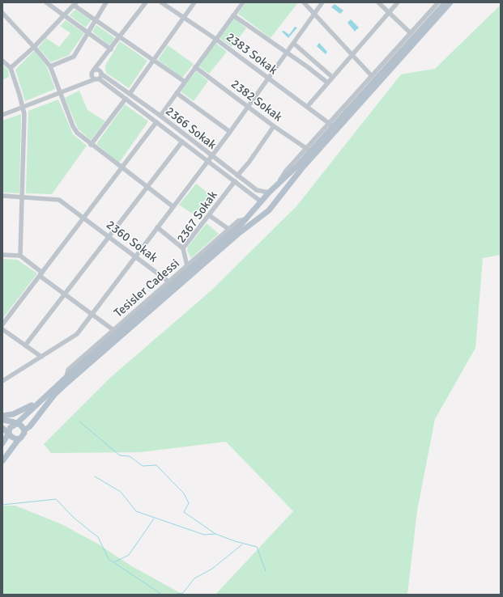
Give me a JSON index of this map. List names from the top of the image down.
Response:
{
  "streets": {
    "street": [
      "2383 Sokak",
      "2382 Sokak",
      "2366 Sokak",
      "2367 Sokak",
      "2360 Sokak",
      "Tesisler Cadessi"
    ]
  },
  "crossings": [
    ["2366 Sokak", "2367 Sokak"],
    ["2367 Sokak", "Tesisler Cadessi"],
    ["2360 Sokak", "Tesisler Cadessi"]
  ]
}
